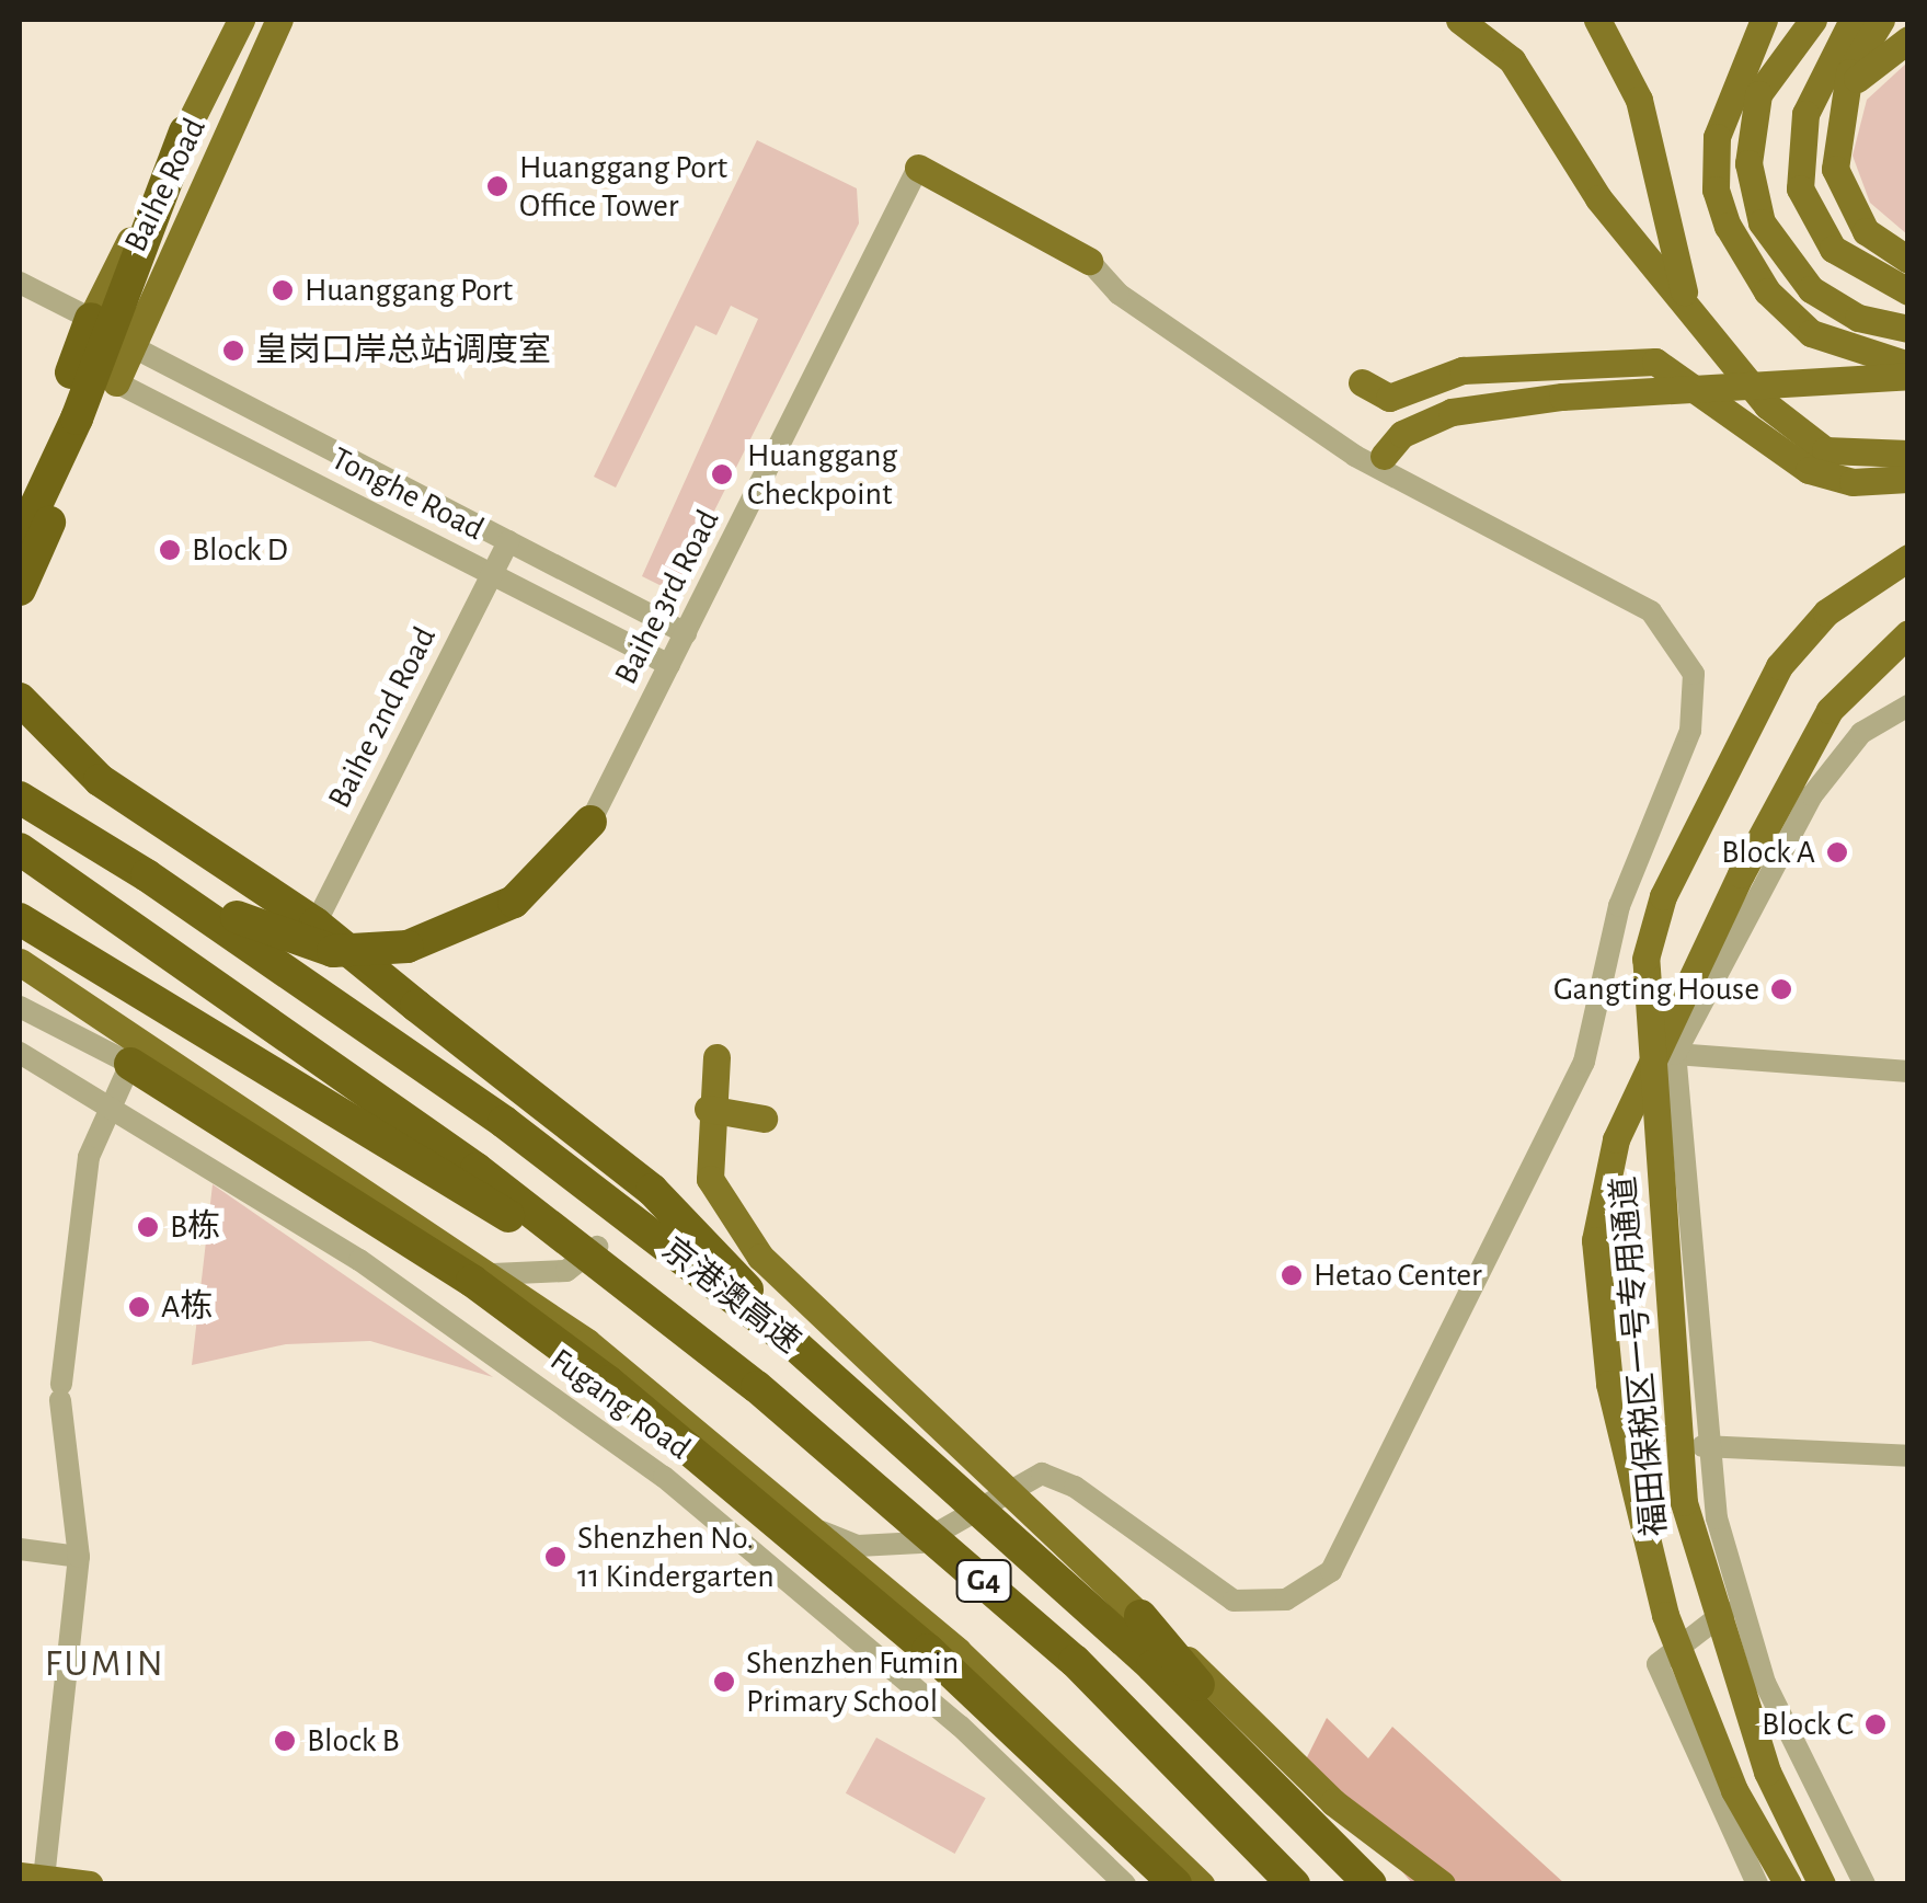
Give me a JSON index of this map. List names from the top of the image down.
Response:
{
  "streets": {
    "highway": ["京港澳高速", "G4"],
    "main road": ["Baihe Road", "福田保税区一号专用通道"],
    "street": [
      "Tonghe Road",
      "Baihe 3rd Road",
      "Baihe 2nd Road",
      "Fugang Road"
    ]
  },
  "crossings": [
    ["Baihe Road", "Tonghe Road"],
    ["Tonghe Road", "Baihe 3rd Road"],
    ["Tonghe Road", "Baihe 2nd Road"]
  ],
  "districts": ["FUMIN"],
  "places": [
    "Huanggang Port Office Tower",
    "Huanggang Port",
    "皇岗口岸总站调度室",
    "Huanggang Checkpoint",
    "Block D",
    "Block A",
    "Gangting House",
    "B栋",
    "Hetao Center",
    "A栋",
    "Shenzhen No. 11 Kindergarten",
    "Shenzhen Fumin Primary School",
    "Block C",
    "Block B"
  ]
}
